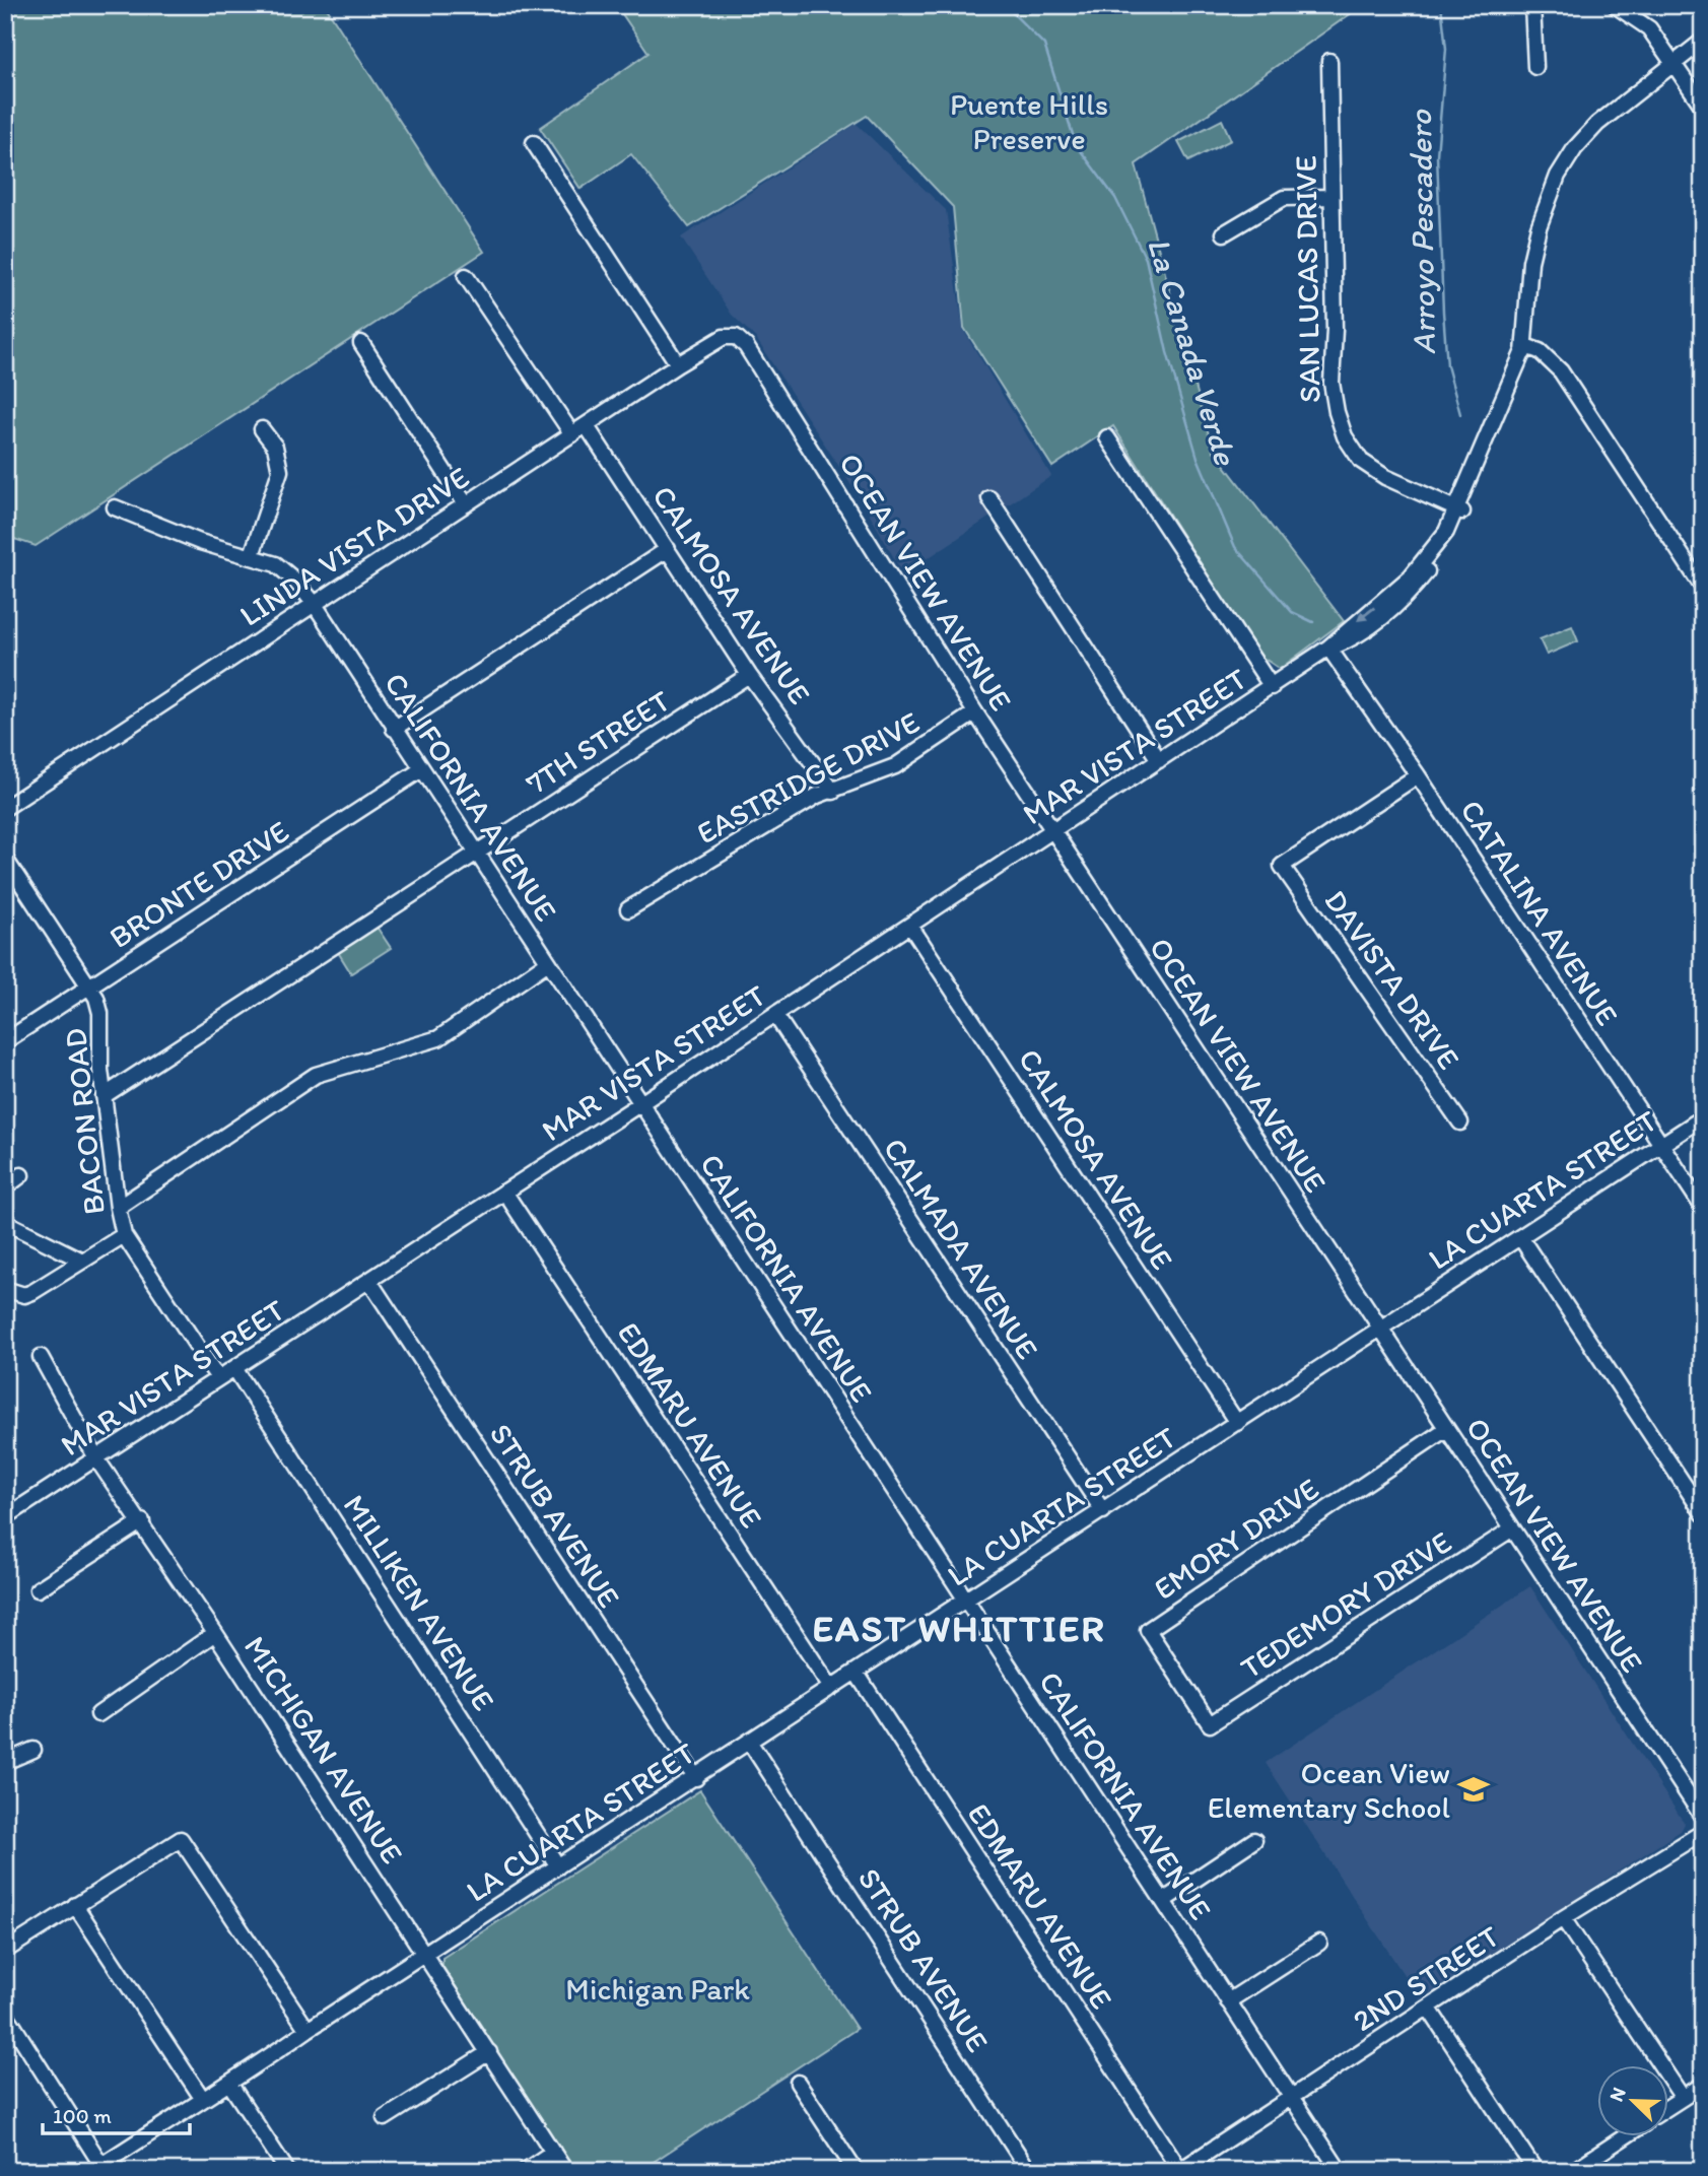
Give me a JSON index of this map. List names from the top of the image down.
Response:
{
  "streets": {
    "street": [
      "SAN LUCAS DRIVE",
      "LINDA VISTA DRIVE",
      "OCEAN VIEW AVENUE",
      "CALMOSA AVENUE",
      "7TH STREET",
      "MAR VISTA STREET",
      "EASTRIDGE DRIVE",
      "CALIFORNIA AVENUE",
      "BRONTE DRIVE",
      "CATALINA AVENUE",
      "DAVISTA DRIVE",
      "BACON ROAD",
      "LA CUARTA STREET",
      "CALMADA AVENUE",
      "EDMARU AVENUE",
      "STRUB AVENUE",
      "EMORY DRIVE",
      "MILLIKEN AVENUE",
      "TEDEMORY DRIVE",
      "MICHIGAN AVENUE",
      "2ND STREET"
    ]
  },
  "crossings": [
    ["SAN LUCAS DRIVE", "MAR VISTA STREET"],
    ["LINDA VISTA DRIVE", "OCEAN VIEW AVENUE"],
    ["LINDA VISTA DRIVE", "CALMOSA AVENUE"],
    ["LINDA VISTA DRIVE", "CALIFORNIA AVENUE"],
    ["OCEAN VIEW AVENUE", "MAR VISTA STREET"],
    ["OCEAN VIEW AVENUE", "EASTRIDGE DRIVE"],
    ["OCEAN VIEW AVENUE", "LA CUARTA STREET"],
    ["OCEAN VIEW AVENUE", "EMORY DRIVE"],
    ["OCEAN VIEW AVENUE", "TEDEMORY DRIVE"],
    ["CALMOSA AVENUE", "7TH STREET"],
    ["CALMOSA AVENUE", "MAR VISTA STREET"],
    ["CALMOSA AVENUE", "EASTRIDGE DRIVE"],
    ["CALMOSA AVENUE", "LA CUARTA STREET"],
    ["7TH STREET", "CALIFORNIA AVENUE"],
    ["7TH STREET", "BACON ROAD"],
    ["MAR VISTA STREET", "CALIFORNIA AVENUE"],
    ["MAR VISTA STREET", "CATALINA AVENUE"],
    ["MAR VISTA STREET", "BACON ROAD"],
    ["MAR VISTA STREET", "CALMADA AVENUE"],
    ["MAR VISTA STREET", "EDMARU AVENUE"],
    ["MAR VISTA STREET", "STRUB AVENUE"],
    ["MAR VISTA STREET", "MILLIKEN AVENUE"],
    ["MAR VISTA STREET", "MICHIGAN AVENUE"],
    ["CALIFORNIA AVENUE", "BRONTE DRIVE"],
    ["CALIFORNIA AVENUE", "LA CUARTA STREET"],
    ["CALIFORNIA AVENUE", "2ND STREET"],
    ["BRONTE DRIVE", "BACON ROAD"],
    ["CATALINA AVENUE", "DAVISTA DRIVE"],
    ["CATALINA AVENUE", "LA CUARTA STREET"],
    ["LA CUARTA STREET", "CALMADA AVENUE"],
    ["LA CUARTA STREET", "EDMARU AVENUE"],
    ["LA CUARTA STREET", "STRUB AVENUE"],
    ["LA CUARTA STREET", "MILLIKEN AVENUE"],
    ["LA CUARTA STREET", "MICHIGAN AVENUE"],
    ["EDMARU AVENUE", "2ND STREET"],
    ["EMORY DRIVE", "TEDEMORY DRIVE"]
  ],
  "districts": ["EAST WHITTIER"],
  "water": ["Arroyo Pescadero", "La Canada Verde"],
  "parks": ["Puente Hills Preserve", "Michigan Park"],
  "places": {
    "school or university": ["Ocean View Elementary School"]
  },
  "scale_bar": "100 m",
  "north": "top left"
}
